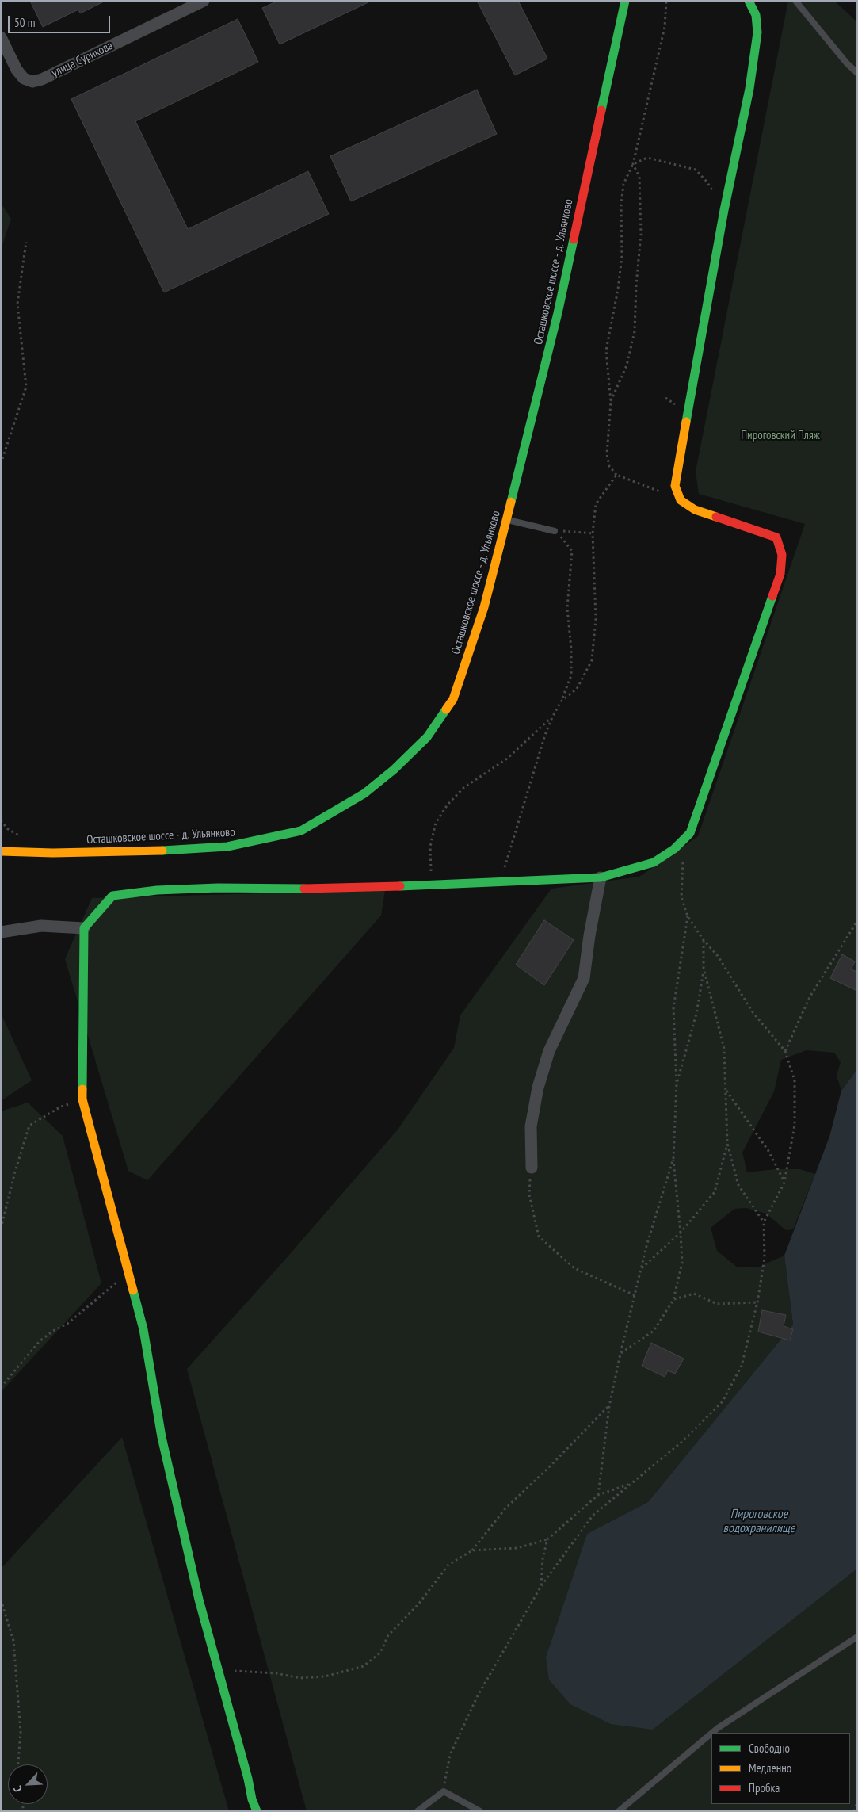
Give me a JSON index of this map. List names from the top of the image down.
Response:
{
  "streets": {
    "street": ["улица Сурикова", "Осташковское шоссе - д. Ульянково"]
  },
  "water": ["Пироговское водохранилище"],
  "parks": ["Пироговский Пляж"],
  "legend": ["Свободно", "Медленно", "Пробка"],
  "scale_bar": "50 m",
  "north": "bottom left"
}
